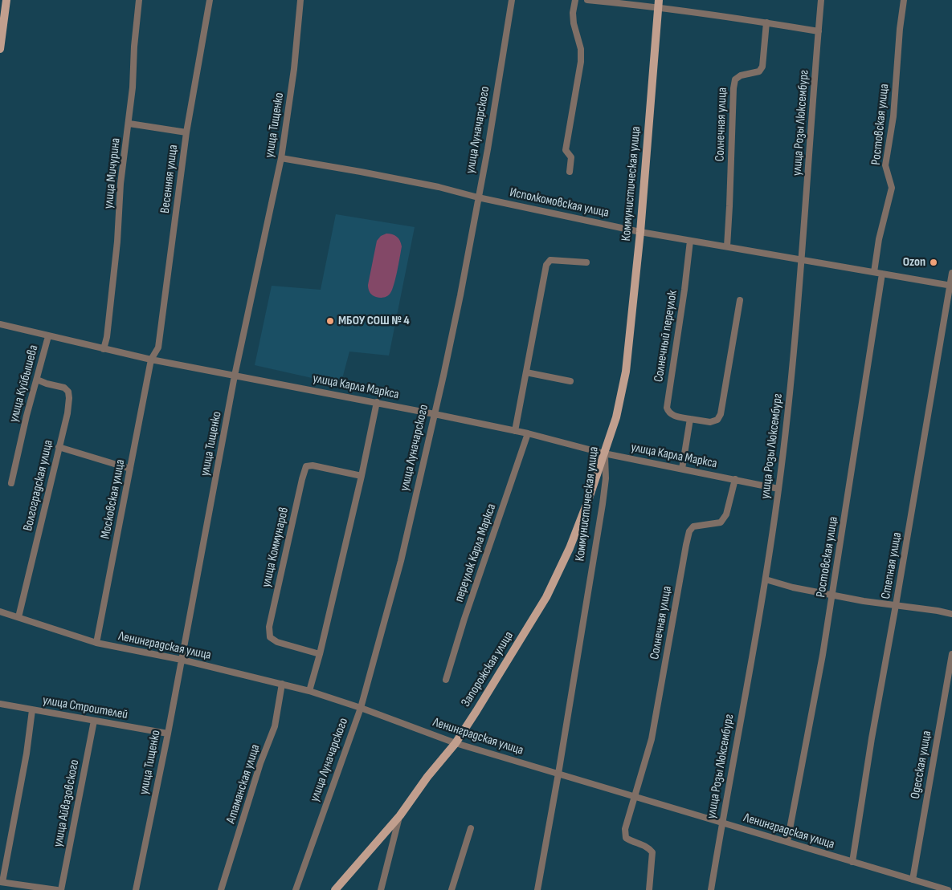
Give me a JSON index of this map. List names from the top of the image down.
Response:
{
  "streets": {
    "main road": ["Коммунистическая улица", "Запорожская улица"],
    "street": [
      "улица Розы Люксембург",
      "Солнечная улица",
      "Ростовская улица",
      "улица Тищенко",
      "улица Луначарского",
      "улица Мичурина",
      "Весенняя улица",
      "Исполкомовская улица",
      "Солнечный переулок",
      "улица Куйбышева",
      "улица Карла Маркса",
      "Волгоградская улица",
      "Московская улица",
      "улица Коммунаров",
      "переулок Карла Маркса",
      "Степная улица",
      "Ленинградская улица",
      "улица Строителей",
      "Одесская улица",
      "Атаманская улица",
      "улица Айвазовского"
    ]
  },
  "crossings": [
    ["улица Розы Люксембург", "Исполкомовская улица"],
    ["улица Розы Люксембург", "улица Карла Маркса"],
    ["улица Розы Люксембург", "Ленинградская улица"],
    ["Солнечная улица", "Исполкомовская улица"],
    ["Солнечная улица", "улица Карла Маркса"],
    ["Солнечная улица", "Ленинградская улица"],
    ["Ростовская улица", "Исполкомовская улица"],
    ["Ростовская улица", "Ленинградская улица"],
    ["улица Тищенко", "Исполкомовская улица"],
    ["улица Тищенко", "улица Карла Маркса"],
    ["улица Тищенко", "Ленинградская улица"],
    ["улица Тищенко", "улица Строителей"],
    ["улица Луначарского", "Исполкомовская улица"],
    ["улица Луначарского", "улица Карла Маркса"],
    ["улица Луначарского", "Ленинградская улица"],
    ["улица Мичурина", "улица Карла Маркса"],
    ["Весенняя улица", "улица Карла Маркса"],
    ["Весенняя улица", "Московская улица"],
    ["Коммунистическая улица", "Исполкомовская улица"],
    ["Коммунистическая улица", "улица Карла Маркса"],
    ["Коммунистическая улица", "Ленинградская улица"],
    ["Коммунистическая улица", "Запорожская улица"],
    ["Исполкомовская улица", "Солнечный переулок"],
    ["Исполкомовская улица", "Степная улица"],
    ["улица Куйбышева", "улица Карла Маркса"],
    ["улица Куйбышева", "Волгоградская улица"],
    ["улица Карла Маркса", "Московская улица"],
    ["улица Карла Маркса", "переулок Карла Маркса"],
    ["улица Карла Маркса", "Запорожская улица"],
    ["Волгоградская улица", "Ленинградская улица"],
    ["Московская улица", "Ленинградская улица"],
    ["Степная улица", "Ленинградская улица"],
    ["Ленинградская улица", "Запорожская улица"],
    ["Ленинградская улица", "Одесская улица"],
    ["Ленинградская улица", "Атаманская улица"],
    ["улица Строителей", "улица Айвазовского"]
  ],
  "places": ["Ozon", "МБОУ СОШ № 4"]
}
